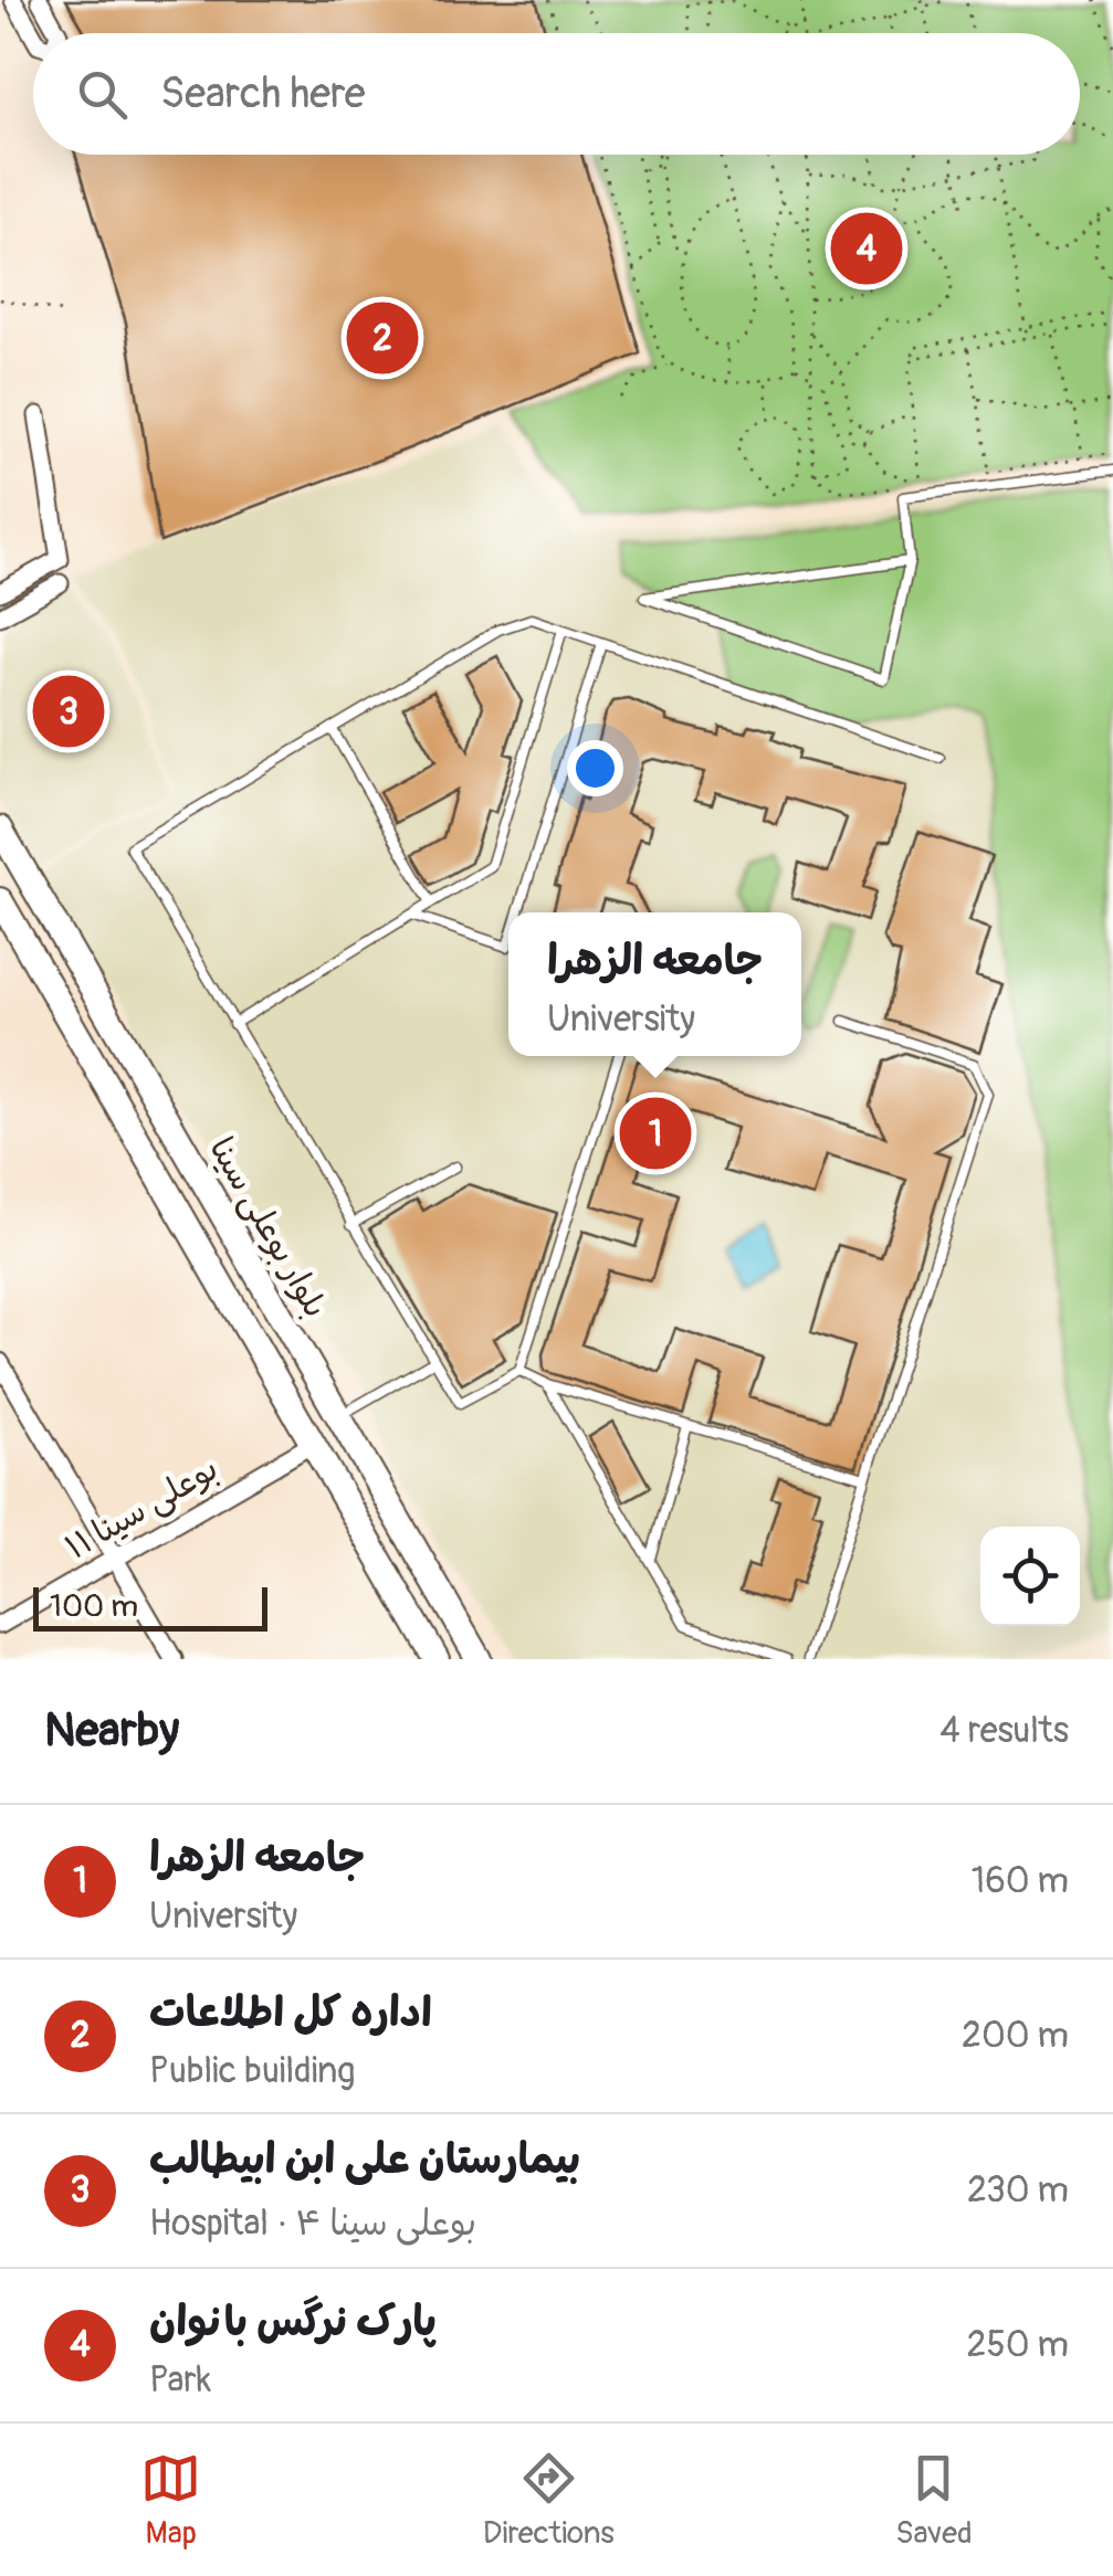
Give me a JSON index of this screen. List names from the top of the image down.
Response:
{
  "streets": {
    "main road": ["بلوار بوعلی سینا"],
    "street": ["بوعلی سینا ۱۱"]
  },
  "scale_bar": "100 m",
  "page": {
    "search": "Search here",
    "pins": [
      "4",
      "2",
      "3",
      "1"
    ],
    "popup": ["جامعه الزهرا", "University"],
    "scale": "100 m",
    "heading": ["Nearby", "4 results"],
    "list": [
      {
        "mark": "1",
        "name": "جامعه الزهرا",
        "note": "University",
        "value": "160 m"
      },
      {
        "mark": "2",
        "name": "اداره کل اطلاعات",
        "note": "Public building",
        "value": "200 m"
      },
      {
        "mark": "3",
        "name": "بیمارستان علی ابن ابیطالب",
        "note": "Hospital · بوعلی سینا ۴",
        "value": "230 m"
      },
      {
        "mark": "4",
        "name": "پارک نرگس بانوان",
        "note": "Park",
        "value": "250 m"
      }
    ],
    "nav": ["Map", "Directions", "Saved"]
  }
}
